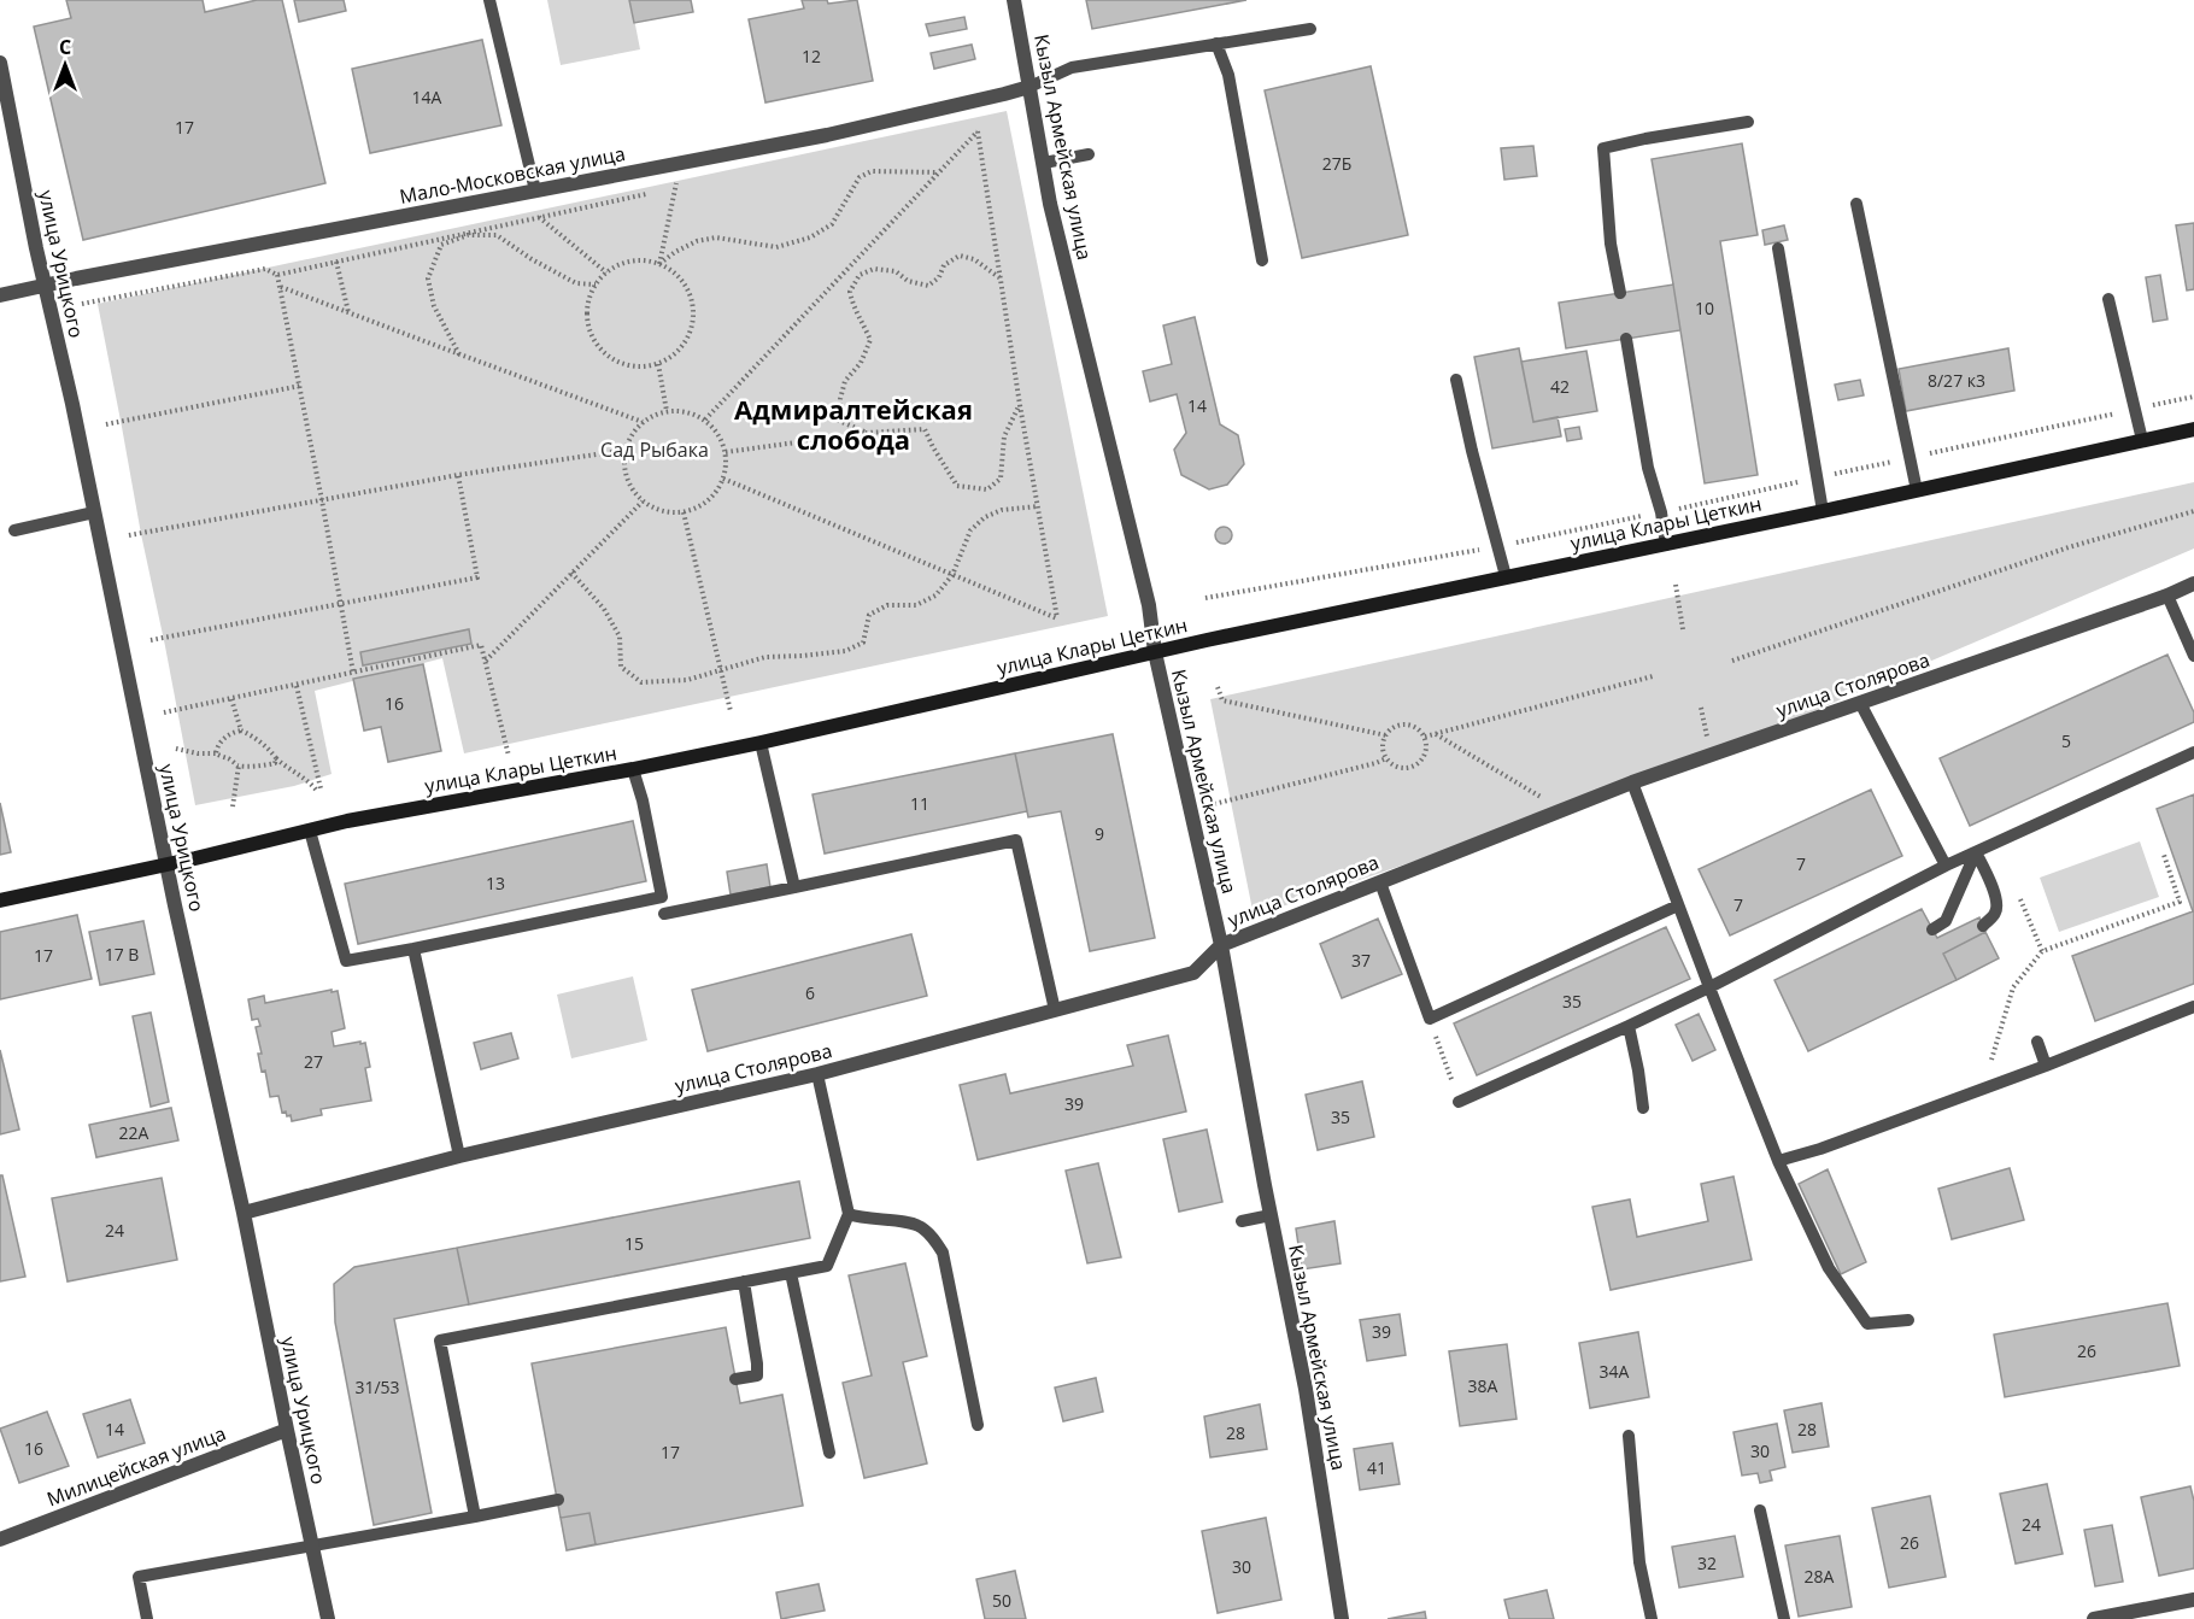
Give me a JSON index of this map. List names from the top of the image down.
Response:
{
  "streets": {
    "main road": ["улица Клары Цеткин"],
    "street": [
      "Кызыл Армейская улица",
      "Мало-Московская улица",
      "улица Урицкого",
      "улица Столярова",
      "Милицейская улица"
    ]
  },
  "crossings": [
    ["Кызыл Армейская улица", "Мало-Московская улица"],
    ["Кызыл Армейская улица", "улица Клары Цеткин"],
    ["Кызыл Армейская улица", "улица Столярова"],
    ["Мало-Московская улица", "улица Урицкого"],
    ["улица Урицкого", "улица Клары Цеткин"],
    ["улица Урицкого", "улица Столярова"],
    ["улица Урицкого", "Милицейская улица"]
  ],
  "districts": ["Адмиралтейская слобода"],
  "parks": ["Сад Рыбака"],
  "house_numbers": [
    "12",
    "14А",
    "17",
    "27Б",
    "10",
    "8/27 к3",
    "42",
    "14",
    "16",
    "5",
    "11",
    "9",
    "7",
    "13",
    "7",
    "17 В",
    "17",
    "37",
    "6",
    "35",
    "27",
    "39",
    "35",
    "22А",
    "24",
    "15",
    "39",
    "26",
    "34А",
    "38А",
    "31/53",
    "14",
    "28",
    "28",
    "16",
    "30",
    "17",
    "41",
    "24",
    "26",
    "32",
    "30",
    "28А",
    "50"
  ],
  "north": "top"
}
